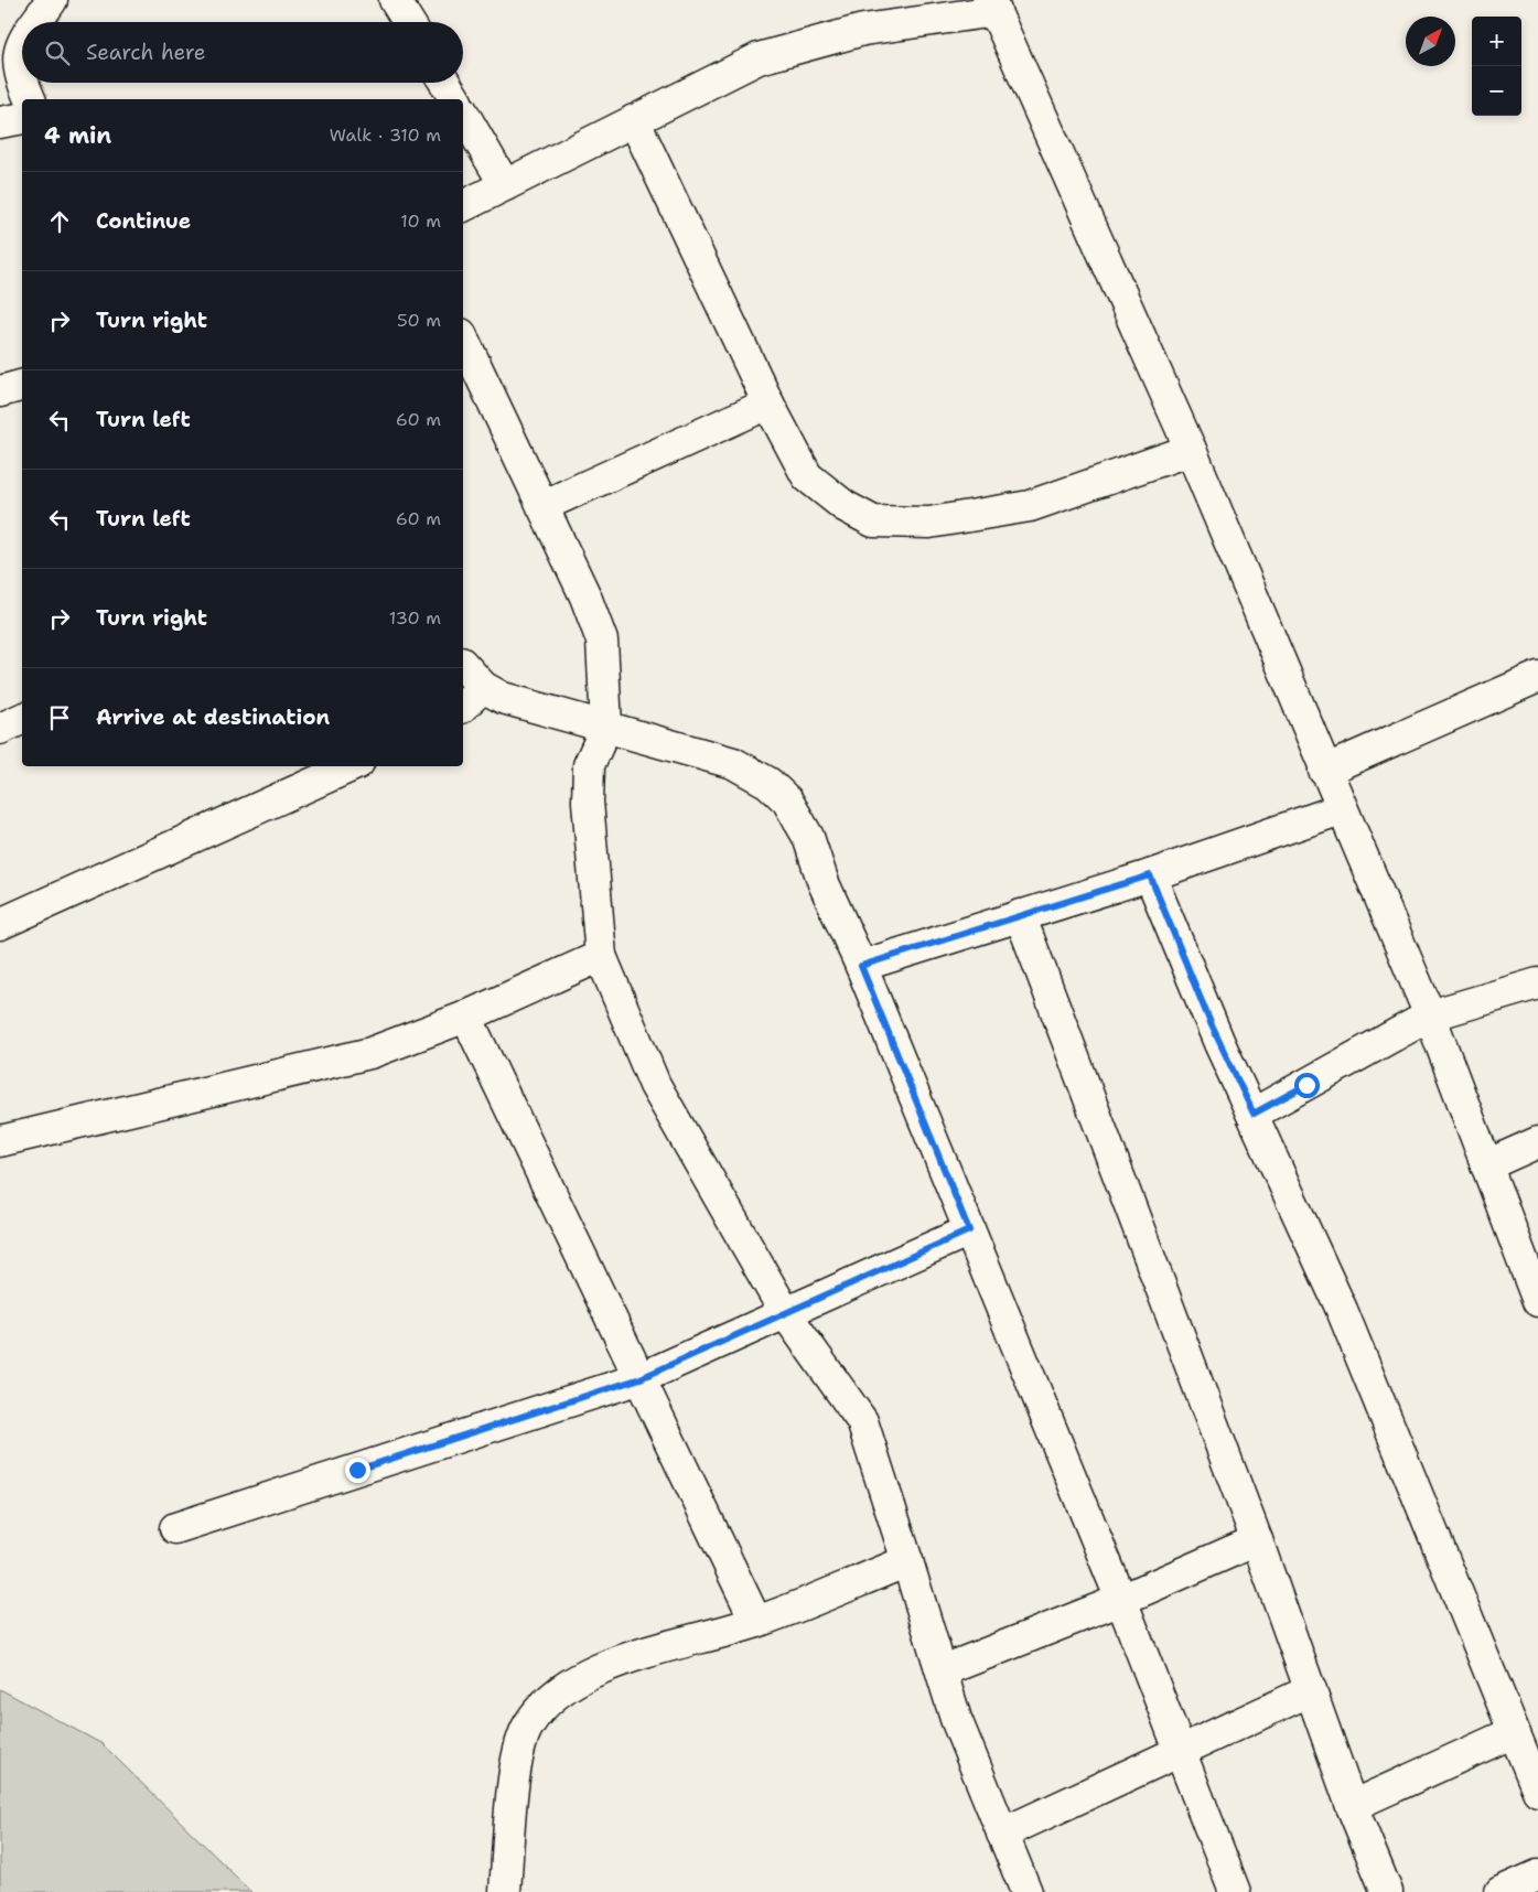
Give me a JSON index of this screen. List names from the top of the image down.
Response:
{
  "north": "top right",
  "page": {
    "map_buttons": ["+", "−"],
    "search": "Search here",
    "heading": ["4 min", "Walk · 310 m"],
    "list": [
      ["Continue", "10 m"],
      ["Turn right", "50 m"],
      ["Turn left", "60 m"],
      ["Turn left", "60 m"],
      ["Turn right", "130 m"],
      "Arrive at destination"
    ]
  }
}
